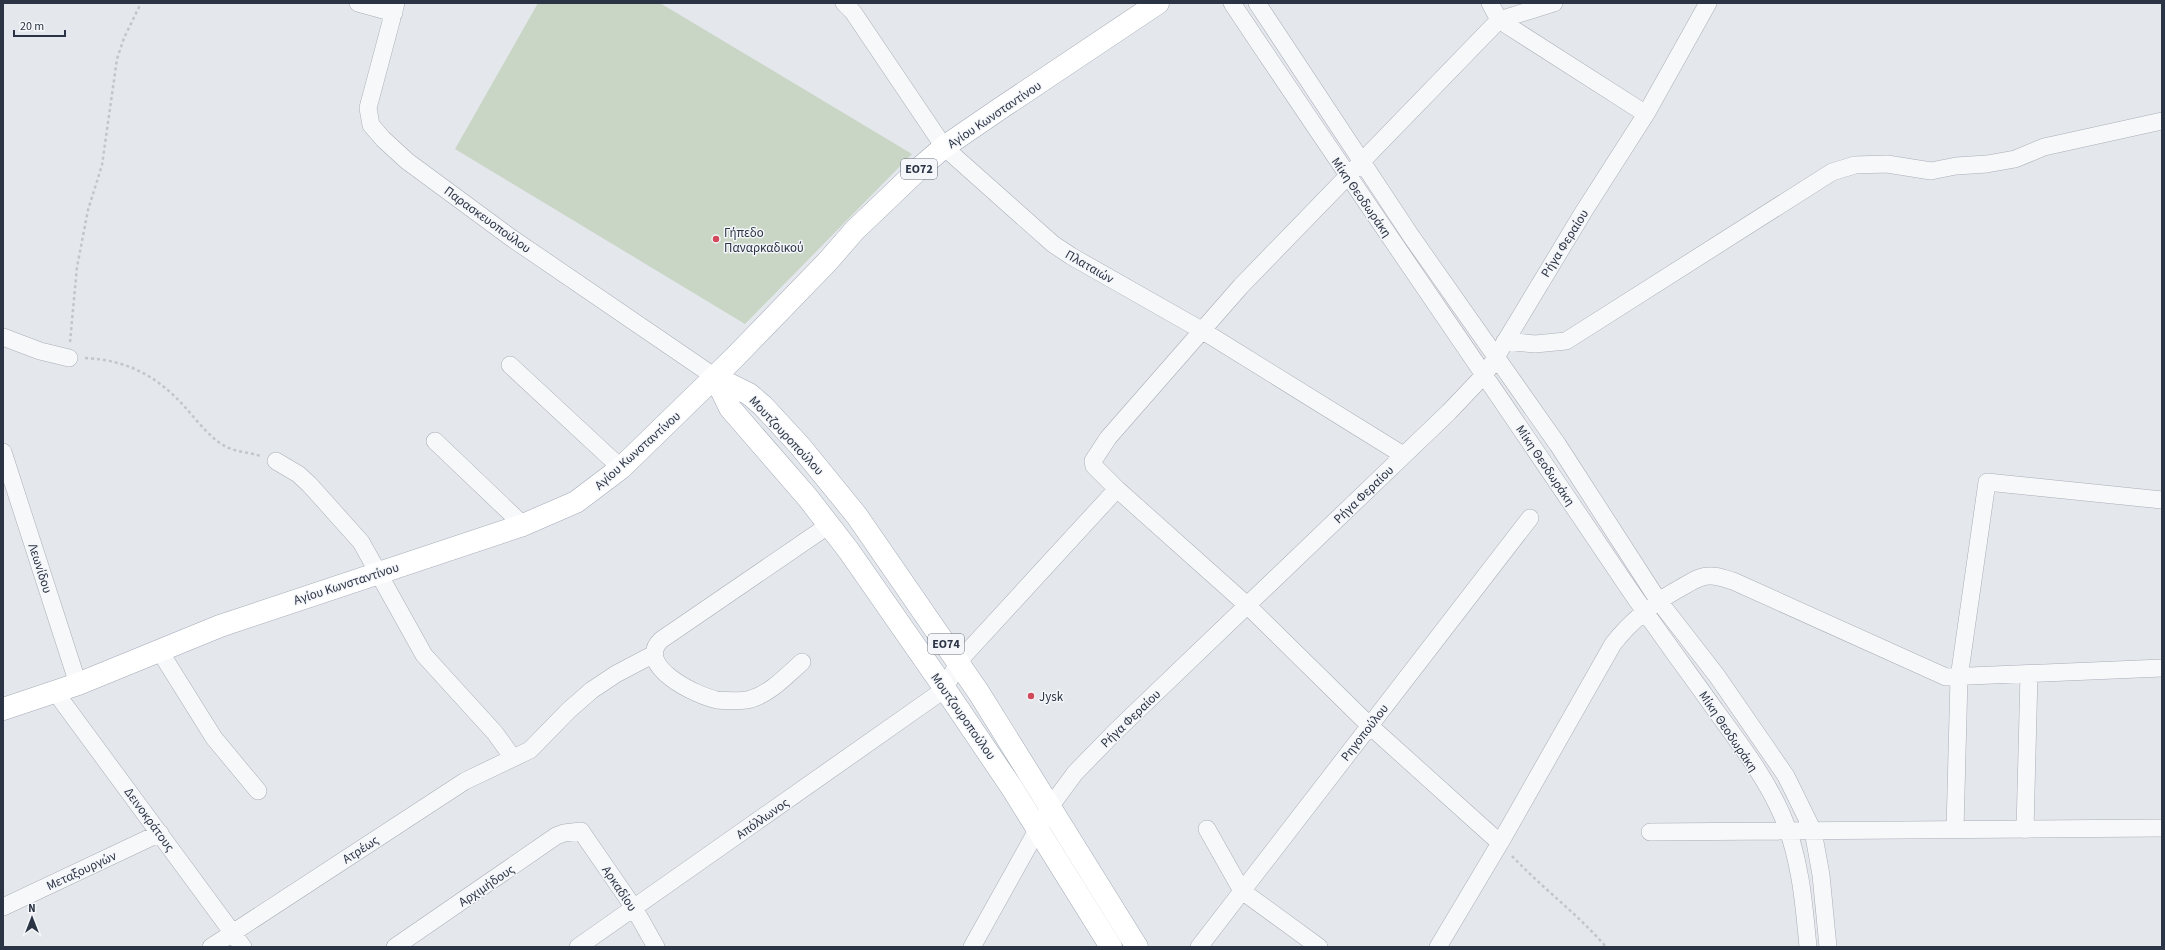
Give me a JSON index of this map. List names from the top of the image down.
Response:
{
  "streets": {
    "main road": [
      "Αγίου Κωνσταντίνου",
      "ΕΟ72",
      "Μουτζουροπούλου",
      "ΕΟ74"
    ],
    "street": [
      "Μίκη Θεοδωράκη",
      "Παρασκευοπούλου",
      "Ρήγα Φεραίου",
      "Πλαταιών",
      "Λεωνίδου",
      "Ρηγοπούλου",
      "Απόλλωνος",
      "Δεινοκράτους",
      "Ατρέως",
      "Μεταξουργών",
      "Αρχιμήδους",
      "Αρκαδίου"
    ]
  },
  "crossings": [
    ["Αγίου Κωνσταντίνου", "Παρασκευοπούλου"],
    ["Αγίου Κωνσταντίνου", "Πλαταιών"],
    ["Αγίου Κωνσταντίνου", "Μουτζουροπούλου"],
    ["Αγίου Κωνσταντίνου", "Λεωνίδου"],
    ["Αγίου Κωνσταντίνου", "Δεινοκράτους"],
    ["Μίκη Θεοδωράκη", "Ρήγα Φεραίου"],
    ["Παρασκευοπούλου", "Μουτζουροπούλου"],
    ["Ρήγα Φεραίου", "Πλαταιών"],
    ["Ρήγα Φεραίου", "Μουτζουροπούλου"],
    ["Μουτζουροπούλου", "Απόλλωνος"],
    ["Απόλλωνος", "Αρκαδίου"],
    ["Δεινοκράτους", "Ατρέως"],
    ["Δεινοκράτους", "Μεταξουργών"],
    ["Αρχιμήδους", "Αρκαδίου"]
  ],
  "places": ["Γήπεδο Παναρκαδικού", "Jysk"],
  "scale_bar": "20 m",
  "north": "top"
}
